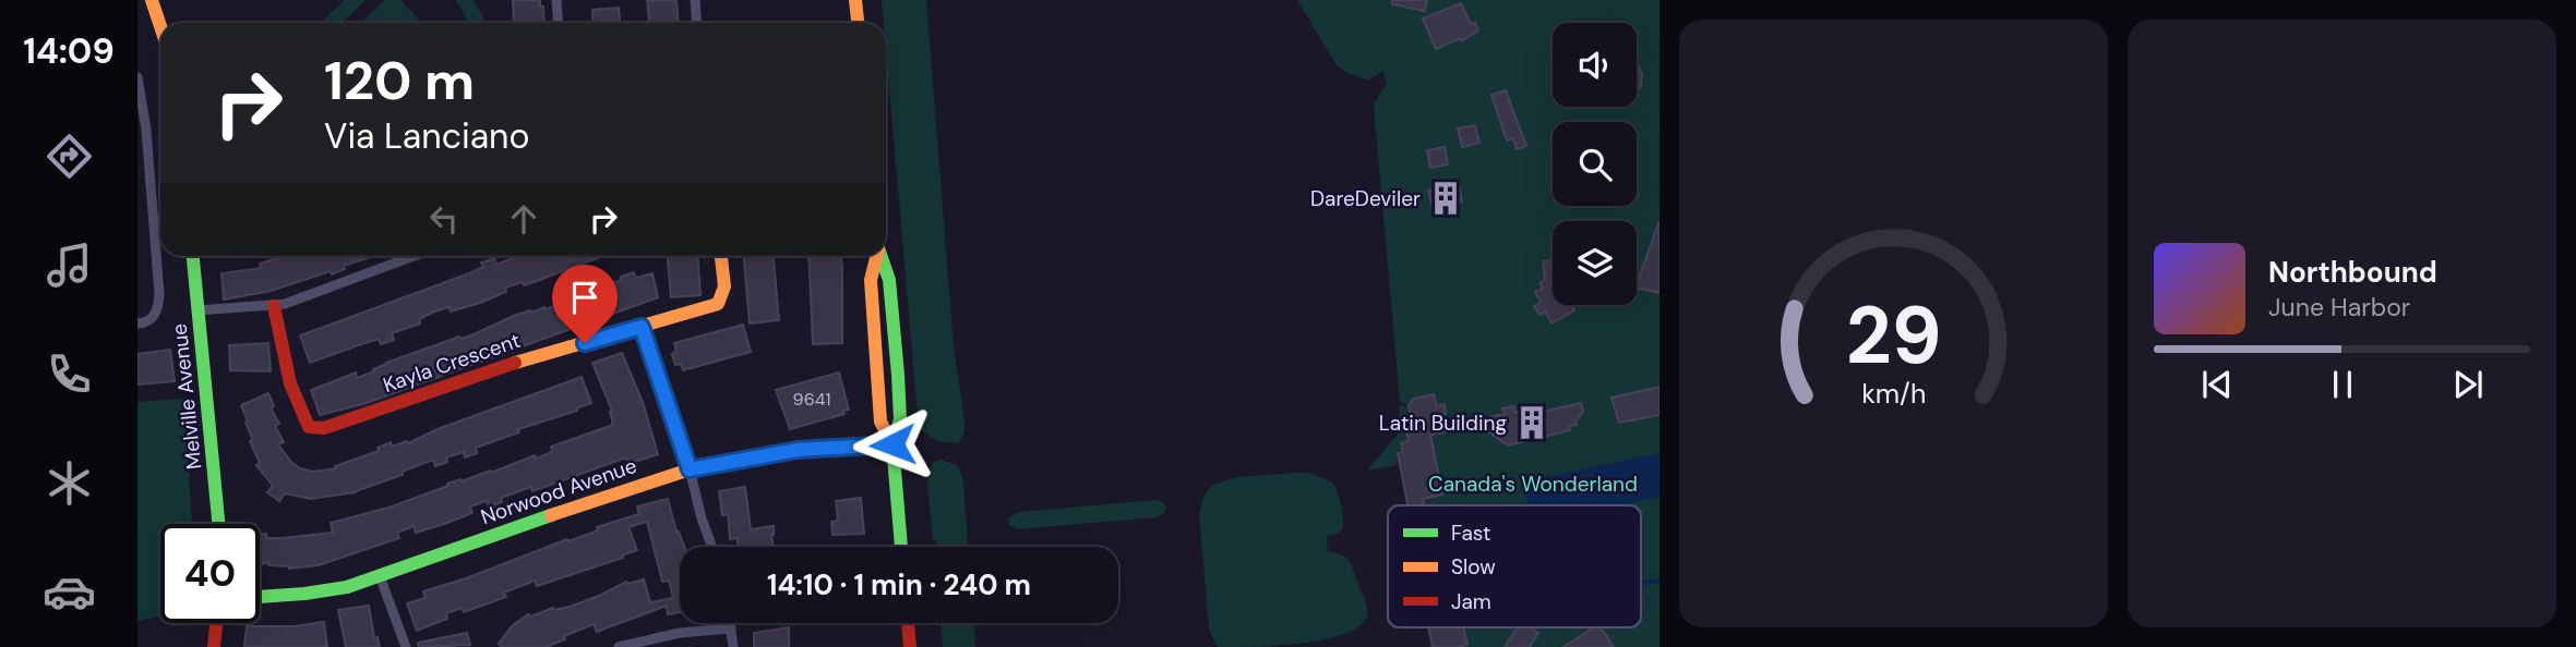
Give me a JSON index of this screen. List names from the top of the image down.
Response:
{
  "streets": {
    "street": ["Kayla Crescent", "Melville Avenue", "Norwood Avenue"]
  },
  "parks": ["Canada's Wonderland"],
  "places": {
    "building": ["DareDeviler", "Latin Building"]
  },
  "house_numbers": ["9641"],
  "legend": ["Fast", "Slow", "Jam"],
  "page": {
    "tabs": "14:09",
    "turn": ["120 m", "Via Lanciano"],
    "song": ["Northbound", "June Harbor"],
    "limit": "40",
    "trip": "14:10 · 1 min · 240 m",
    "gauge": ["29", "km/h"]
  }
}
